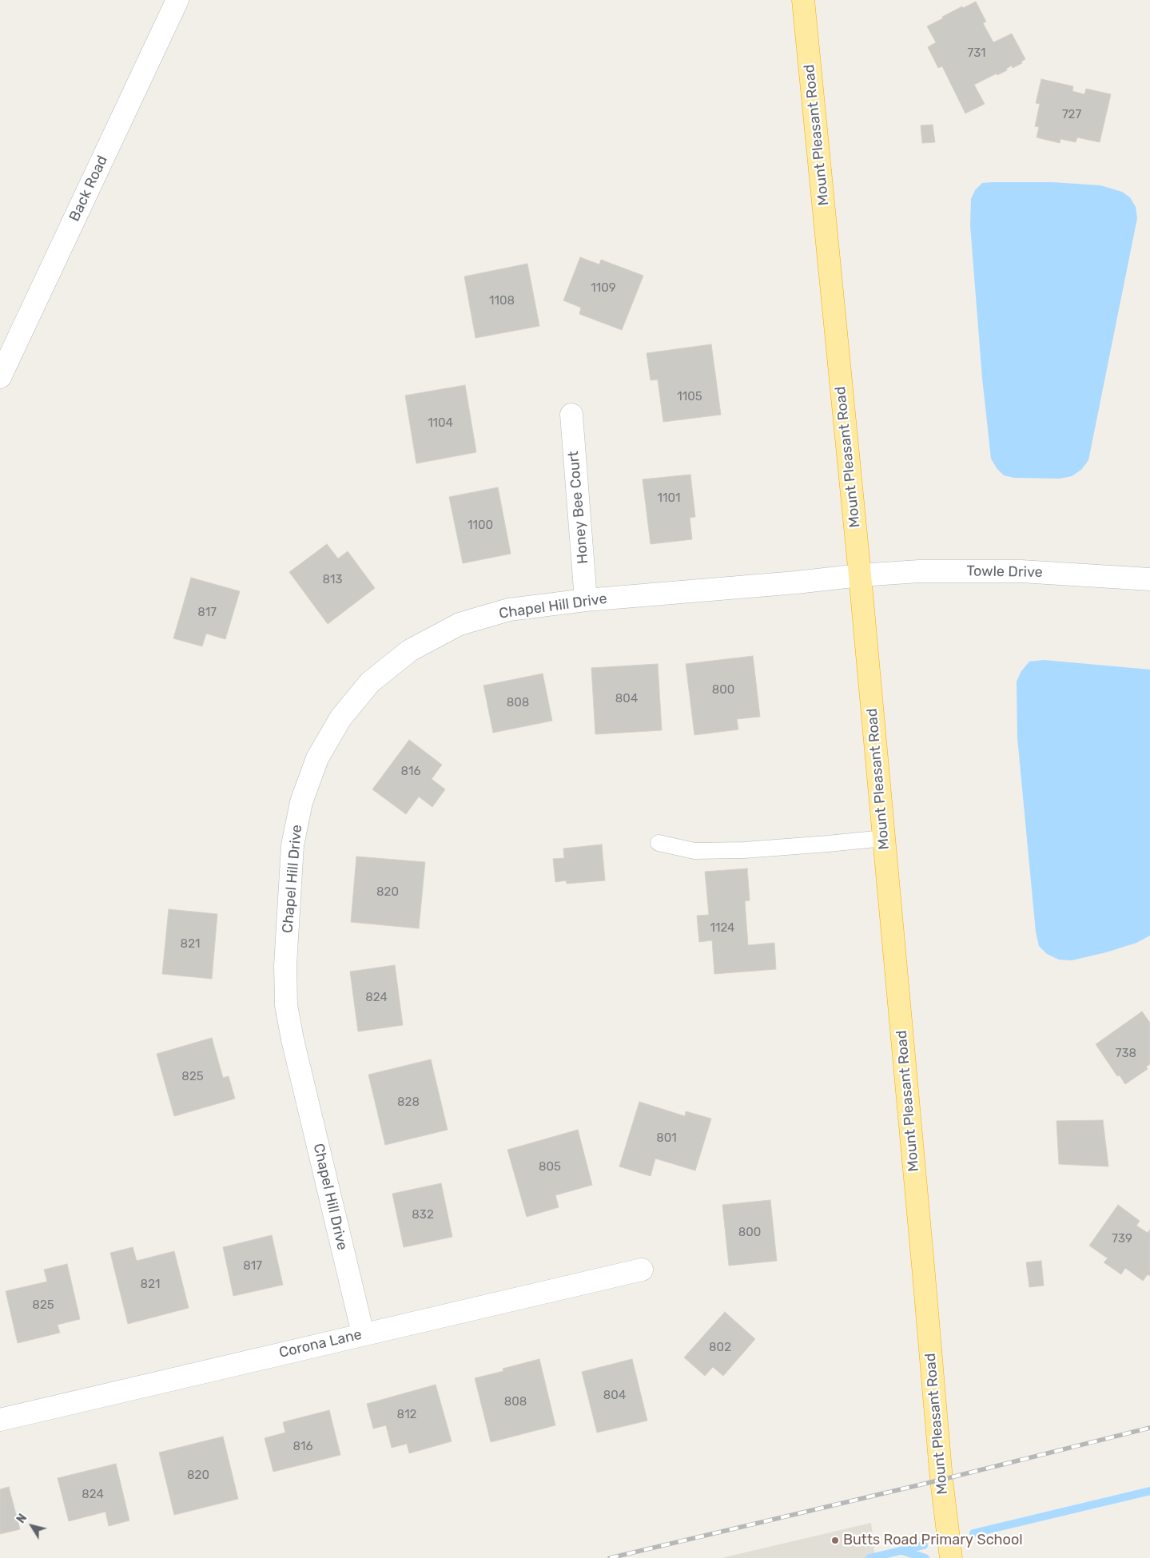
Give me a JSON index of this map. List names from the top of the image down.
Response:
{
  "streets": {
    "highway": ["Mount Pleasant Road"],
    "street": [
      "Back Road",
      "Honey Bee Court",
      "Towle Drive",
      "Chapel Hill Drive",
      "Corona Lane"
    ]
  },
  "crossings": [
    ["Mount Pleasant Road", "Towle Drive"],
    ["Mount Pleasant Road", "Chapel Hill Drive"],
    ["Honey Bee Court", "Chapel Hill Drive"],
    ["Towle Drive", "Chapel Hill Drive"],
    ["Chapel Hill Drive", "Corona Lane"]
  ],
  "places": ["Butts Road Primary School"],
  "house_numbers": [
    "731",
    "727",
    "1109",
    "1108",
    "1105",
    "1104",
    "1101",
    "1100",
    "813",
    "817",
    "800",
    "804",
    "808",
    "816",
    "820",
    "1124",
    "821",
    "824",
    "738",
    "825",
    "828",
    "801",
    "805",
    "832",
    "800",
    "739",
    "817",
    "821",
    "825",
    "802",
    "804",
    "808",
    "812",
    "816",
    "820",
    "824"
  ],
  "north": "top left"
}
